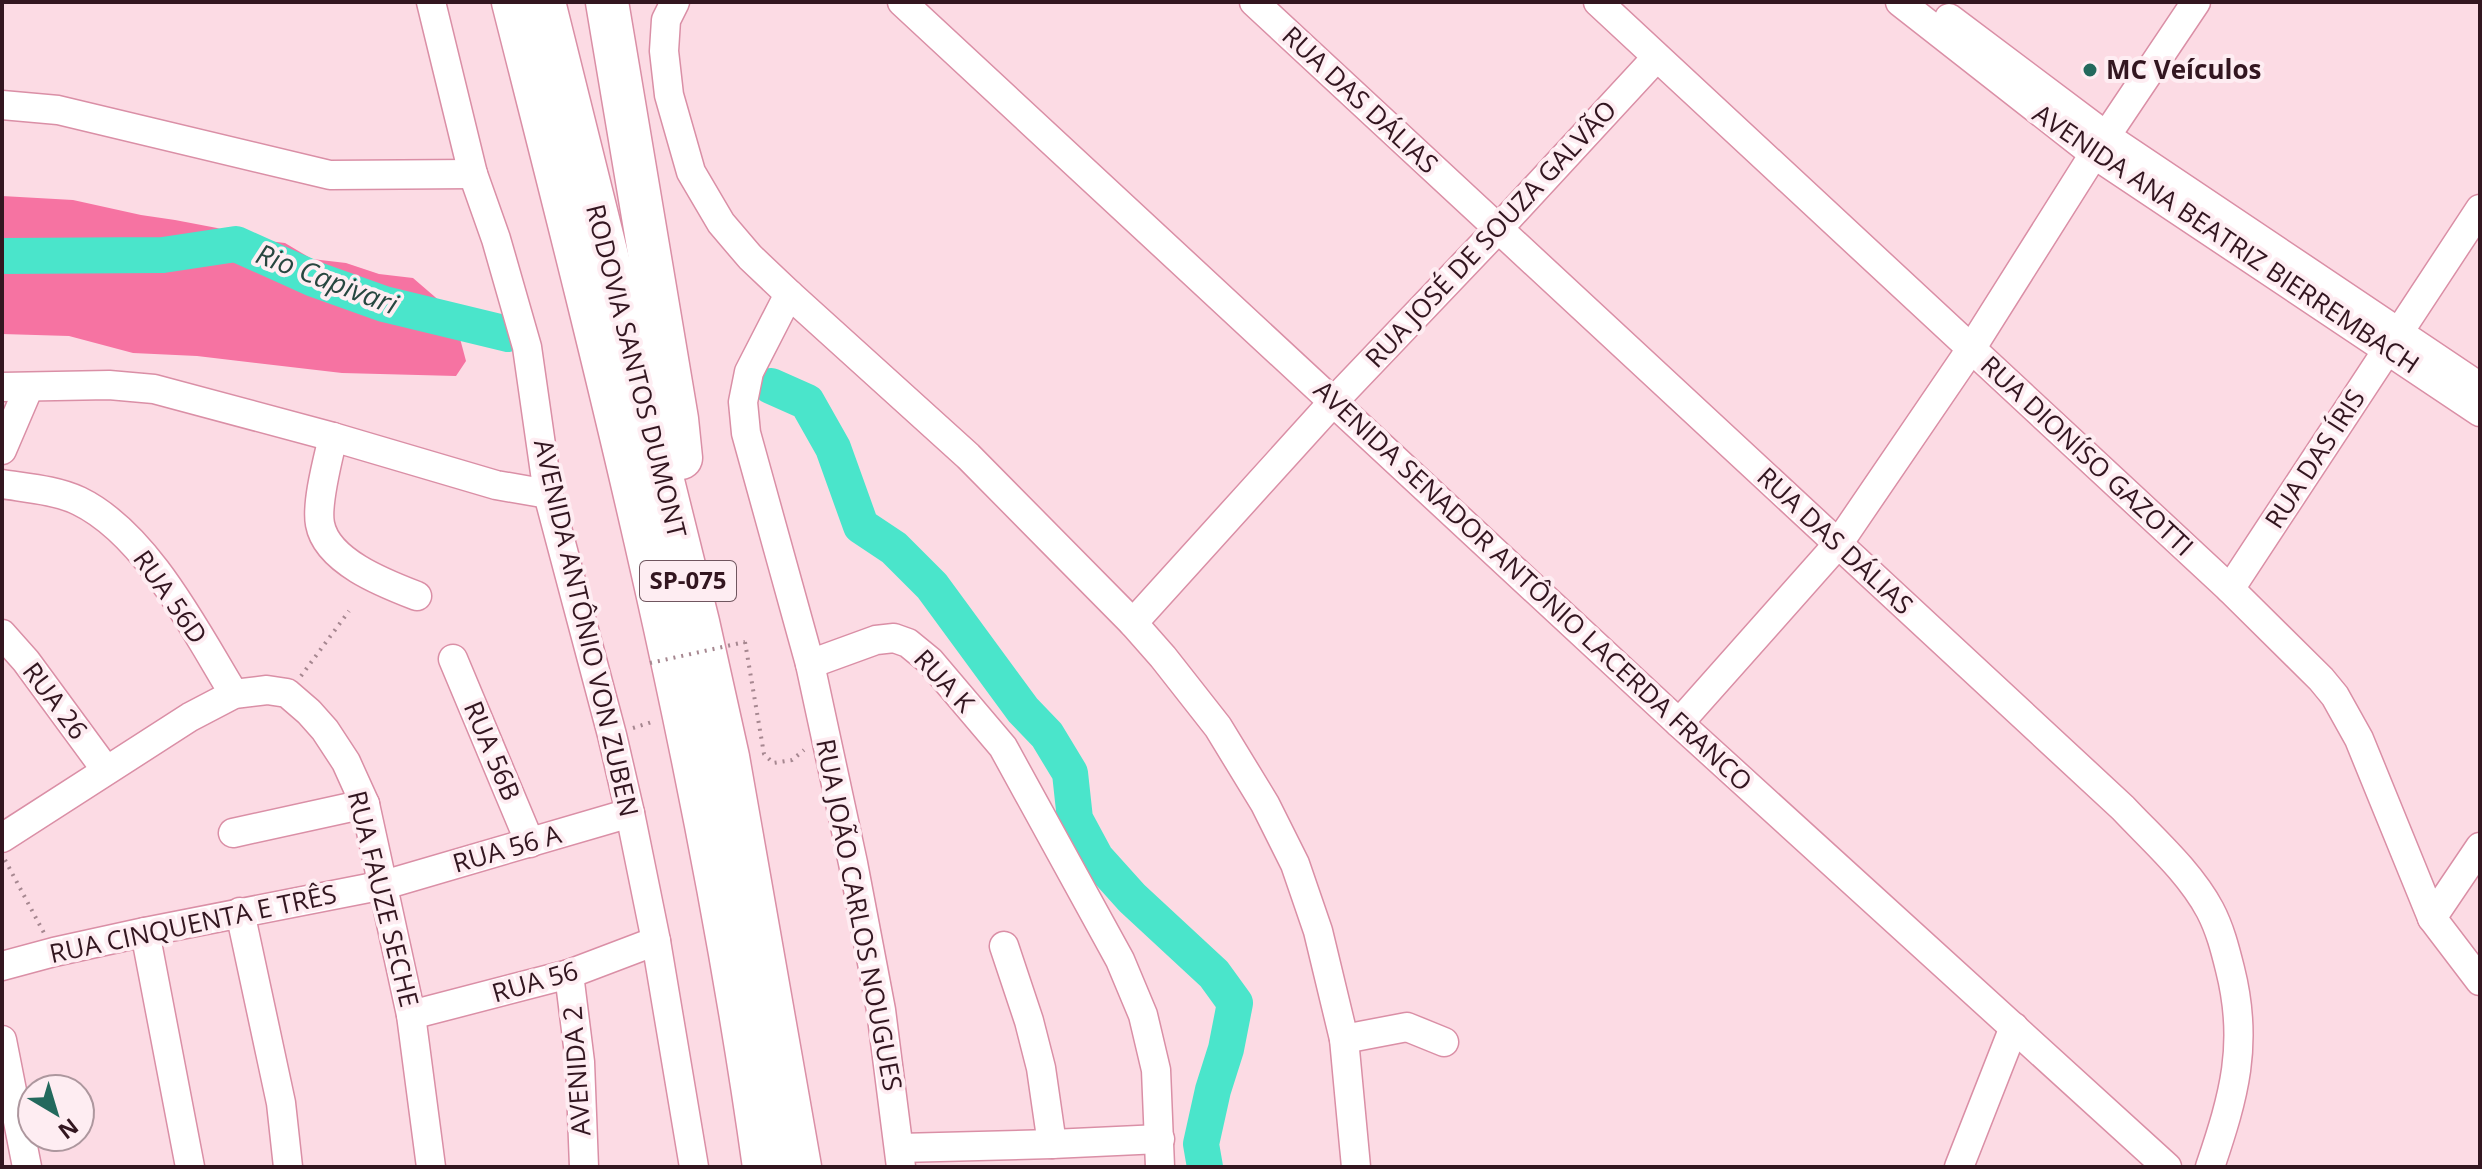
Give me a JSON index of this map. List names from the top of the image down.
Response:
{
  "streets": {
    "highway": ["RODOVIA SANTOS DUMONT", "SP-075"],
    "street": [
      "RUA DAS DÁLIAS",
      "RUA JOSÉ DE SOUZA GALVÃO",
      "AVENIDA ANA BEATRIZ BIERREMBACH",
      "RUA DIONÍSO GAZOTTI",
      "RUA DAS ÍRIS",
      "AVENIDA SENADOR ANTÔNIO LACERDA FRANCO",
      "RUA 56D",
      "AVENIDA ANTÔNIO VON ZUBEN",
      "RUA K",
      "RUA 26",
      "RUA 56B",
      "RUA 56 A",
      "RUA FAUZE SECHE",
      "RUA JOÃO CARLOS NOUGUES",
      "RUA CINQUENTA E TRÊS",
      "RUA 56",
      "AVENIDA 2"
    ]
  },
  "crossings": [
    ["RUA DAS DÁLIAS", "RUA JOSÉ DE SOUZA GALVÃO"],
    ["RUA JOSÉ DE SOUZA GALVÃO", "RUA DIONÍSO GAZOTTI"],
    ["RUA JOSÉ DE SOUZA GALVÃO", "AVENIDA SENADOR ANTÔNIO LACERDA FRANCO"],
    ["AVENIDA ANA BEATRIZ BIERREMBACH", "RUA DAS ÍRIS"],
    ["RUA DIONÍSO GAZOTTI", "RUA DAS ÍRIS"],
    ["AVENIDA ANTÔNIO VON ZUBEN", "RUA 56 A"],
    ["AVENIDA ANTÔNIO VON ZUBEN", "RUA 56"],
    ["RUA K", "RUA JOÃO CARLOS NOUGUES"],
    ["RUA 56B", "RUA 56 A"],
    ["RUA 56 A", "RUA FAUZE SECHE"],
    ["RUA 56 A", "RUA CINQUENTA E TRÊS"],
    ["RUA FAUZE SECHE", "RUA CINQUENTA E TRÊS"],
    ["RUA FAUZE SECHE", "RUA 56"],
    ["RUA 56", "AVENIDA 2"]
  ],
  "water": ["Rio Capivari"],
  "places": ["MC Veículos"],
  "north": "bottom right"
}
